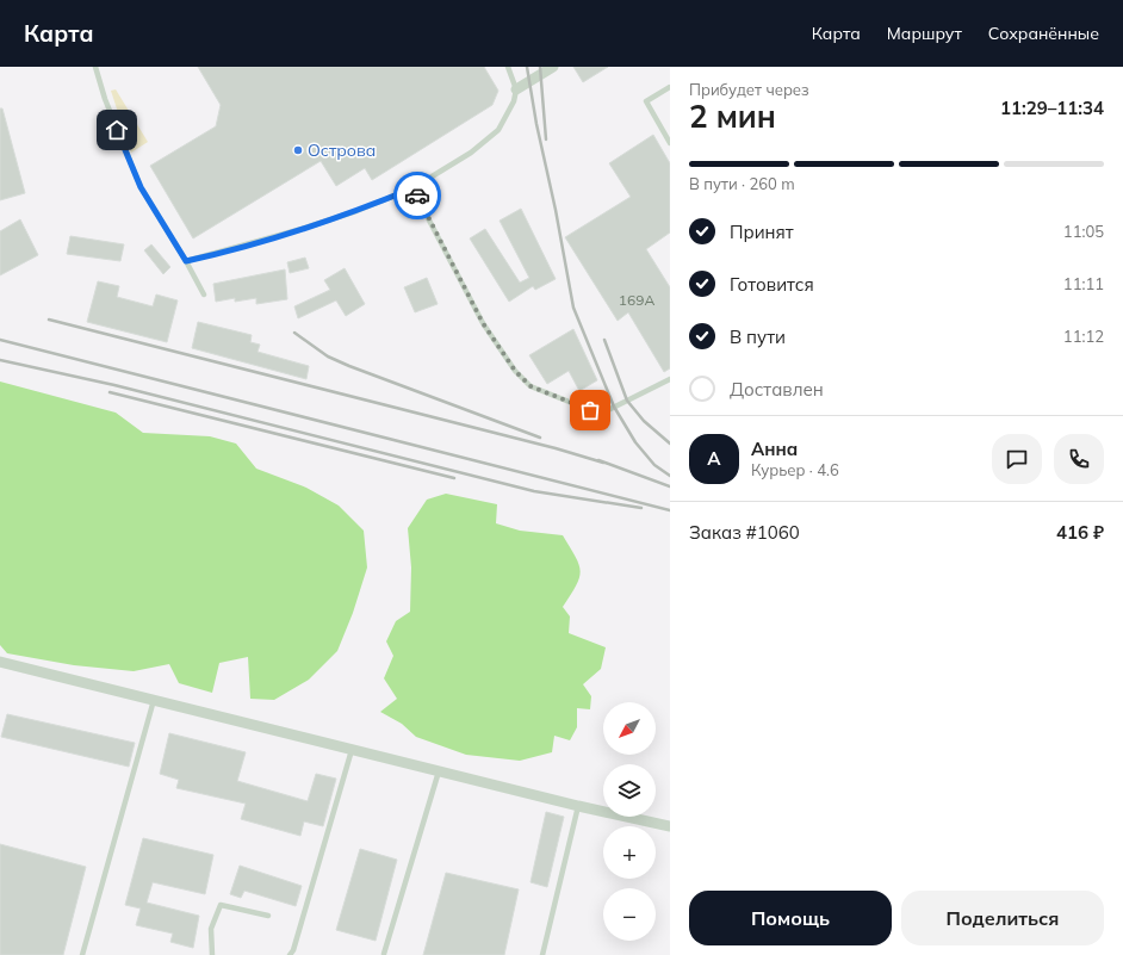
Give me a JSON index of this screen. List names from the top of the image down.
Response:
{
  "places": ["Острова"],
  "house_numbers": ["169А"],
  "north": "bottom left",
  "page": {
    "header": "Карта",
    "nav": ["Карта", "Маршрут", "Сохранённые"],
    "heading": ["2 мин", "Прибудет через", "11:29–11:34"],
    "panel": [
      "Анна",
      "Курьер · 4.6",
      "Заказ #1060",
      "416 ₽"
    ],
    "bar": "В пути · 260 m",
    "list": [
      ["Принят", "11:05"],
      ["Готовится", "11:11"],
      ["В пути", "11:12"],
      "Доставлен"
    ],
    "round": "А",
    "map_buttons": ["+", "−"],
    "buttons": ["Помощь", "Поделиться"]
  }
}
